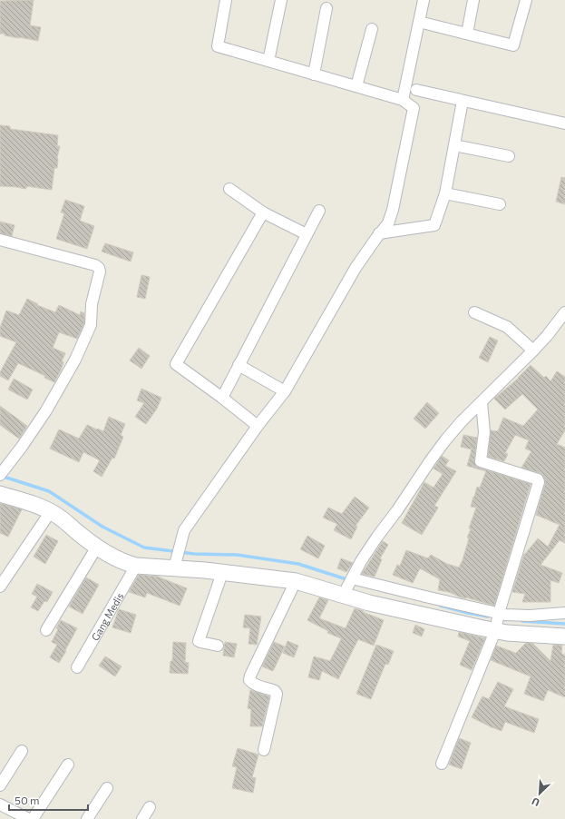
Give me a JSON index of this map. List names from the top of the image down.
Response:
{
  "streets": {
    "street": ["Gang Medis"]
  },
  "scale_bar": "50 m",
  "north": "bottom left"
}
